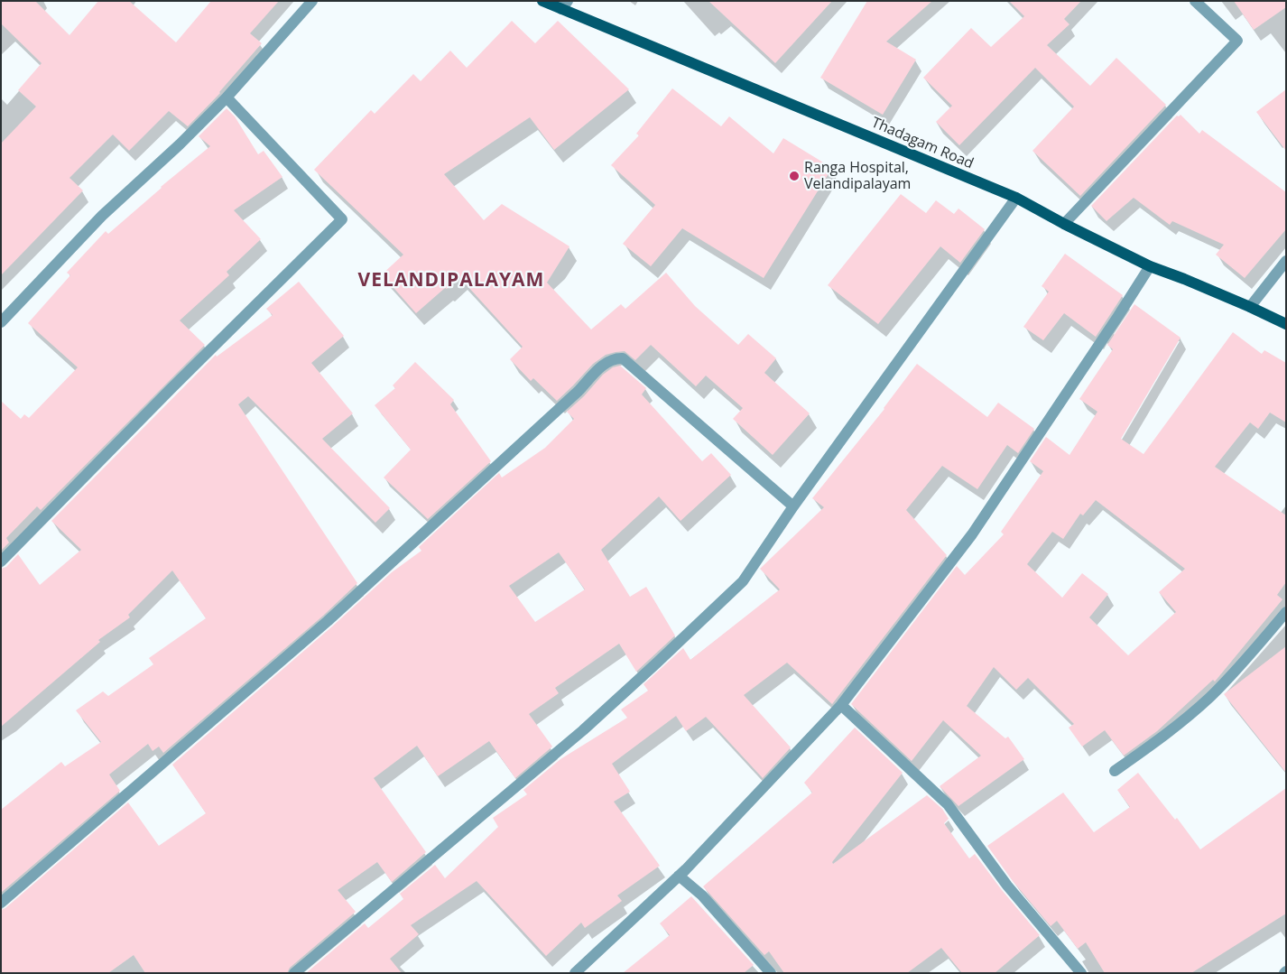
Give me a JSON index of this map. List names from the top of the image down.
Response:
{
  "streets": {
    "main road": ["Thadagam Road"]
  },
  "districts": ["VELANDIPALAYAM"],
  "places": ["Ranga Hospital, Velandipalayam"]
}
